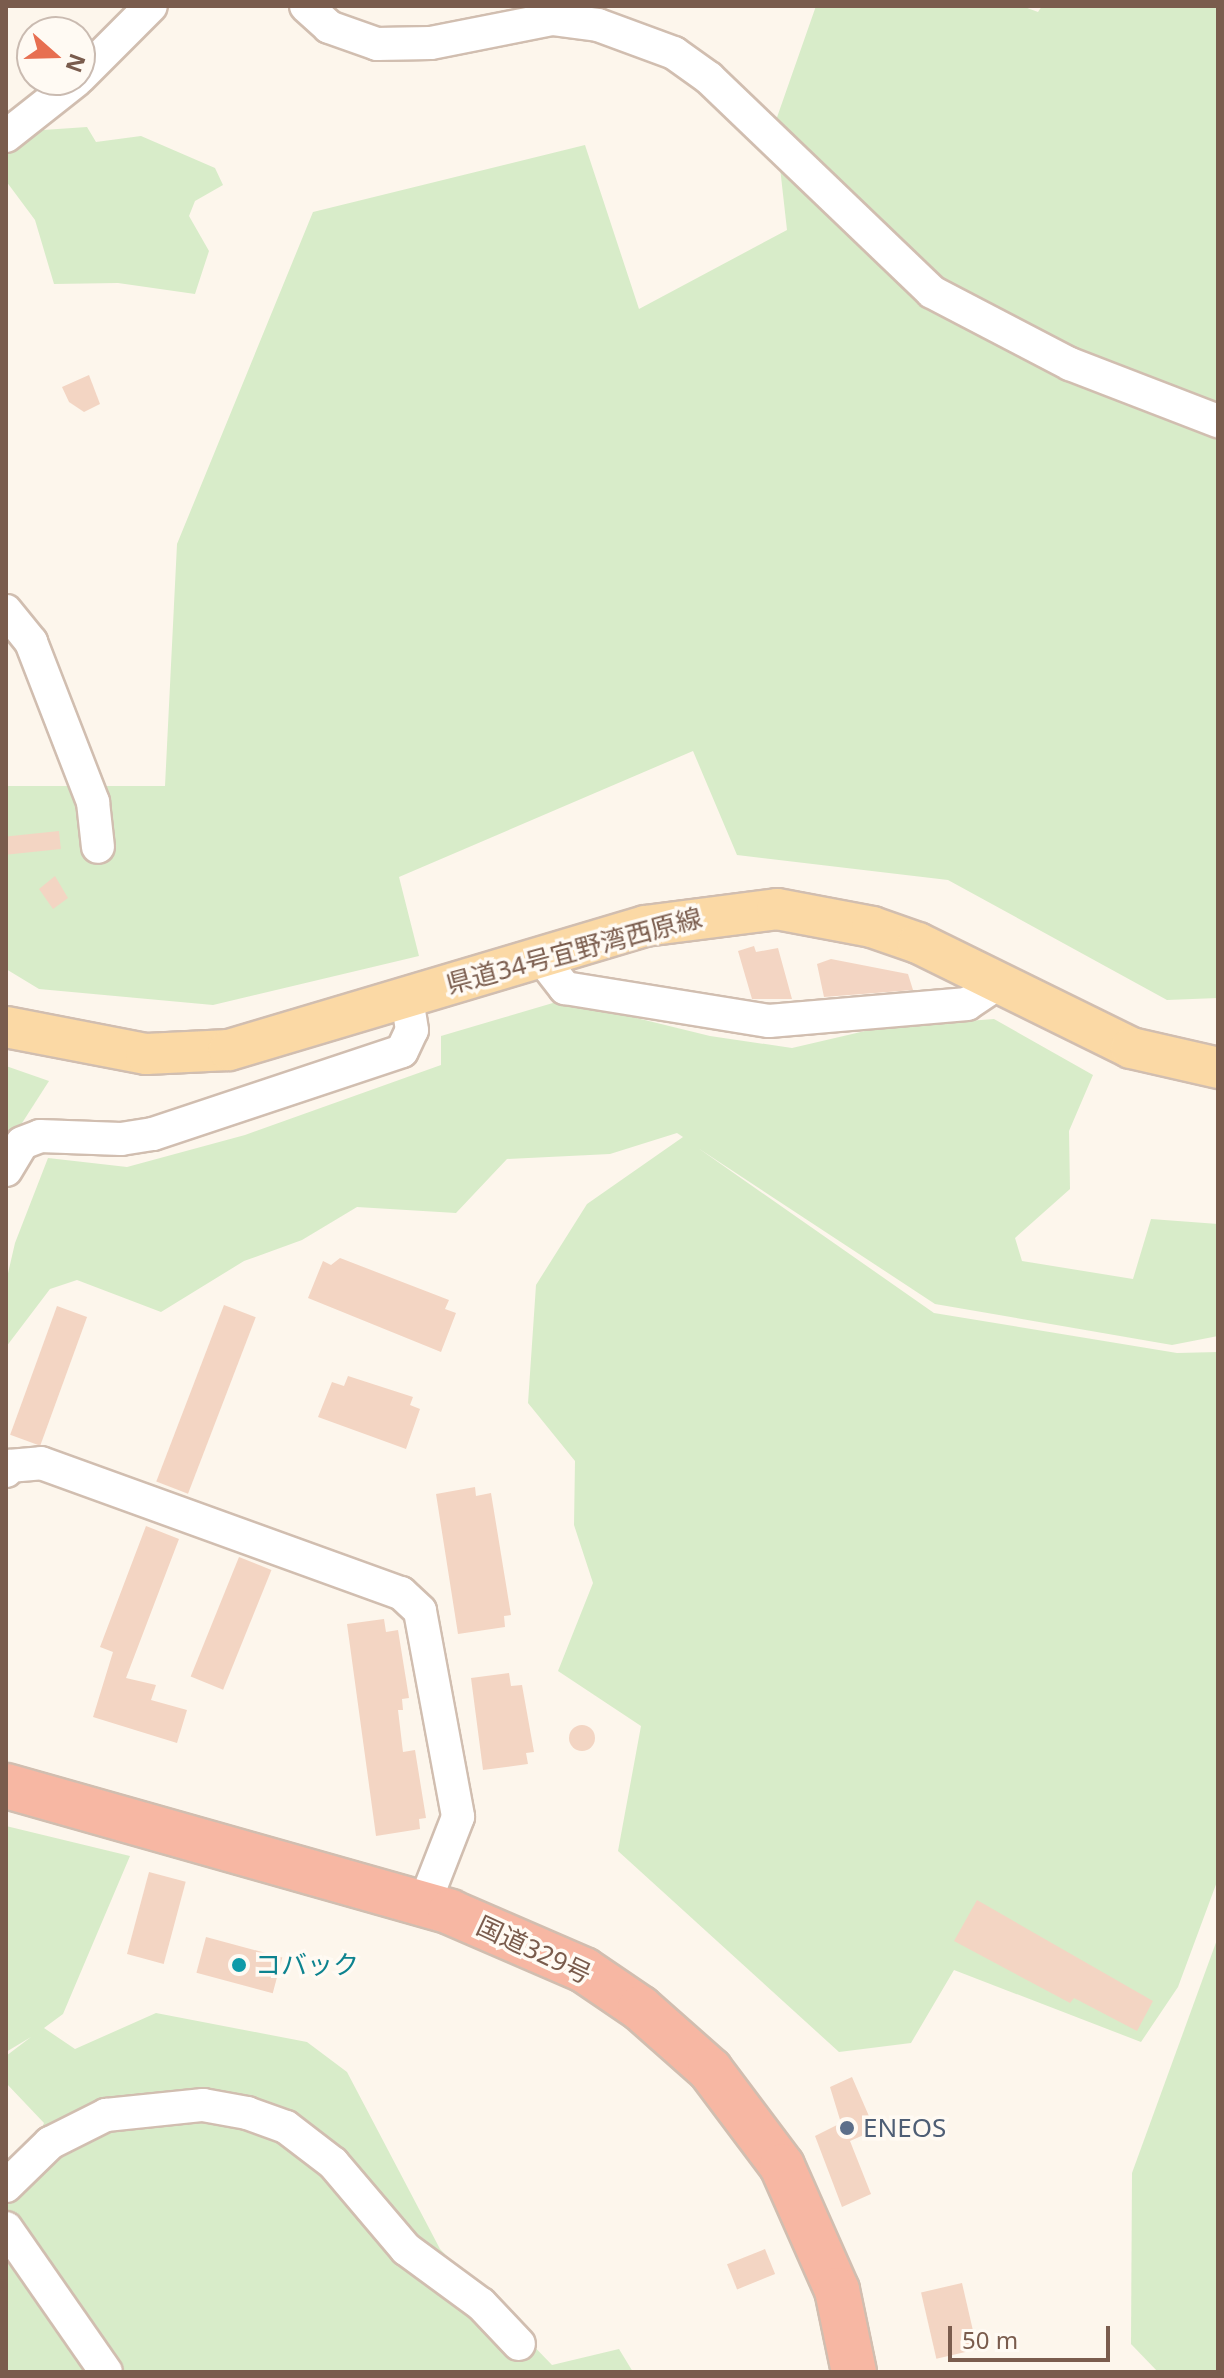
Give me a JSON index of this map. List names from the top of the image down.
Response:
{
  "streets": {
    "highway": ["国道329号"],
    "main road": ["県道34号宜野湾西原線"]
  },
  "places": ["コバック", "ENEOS"],
  "scale_bar": "50 m",
  "north": "right"
}
